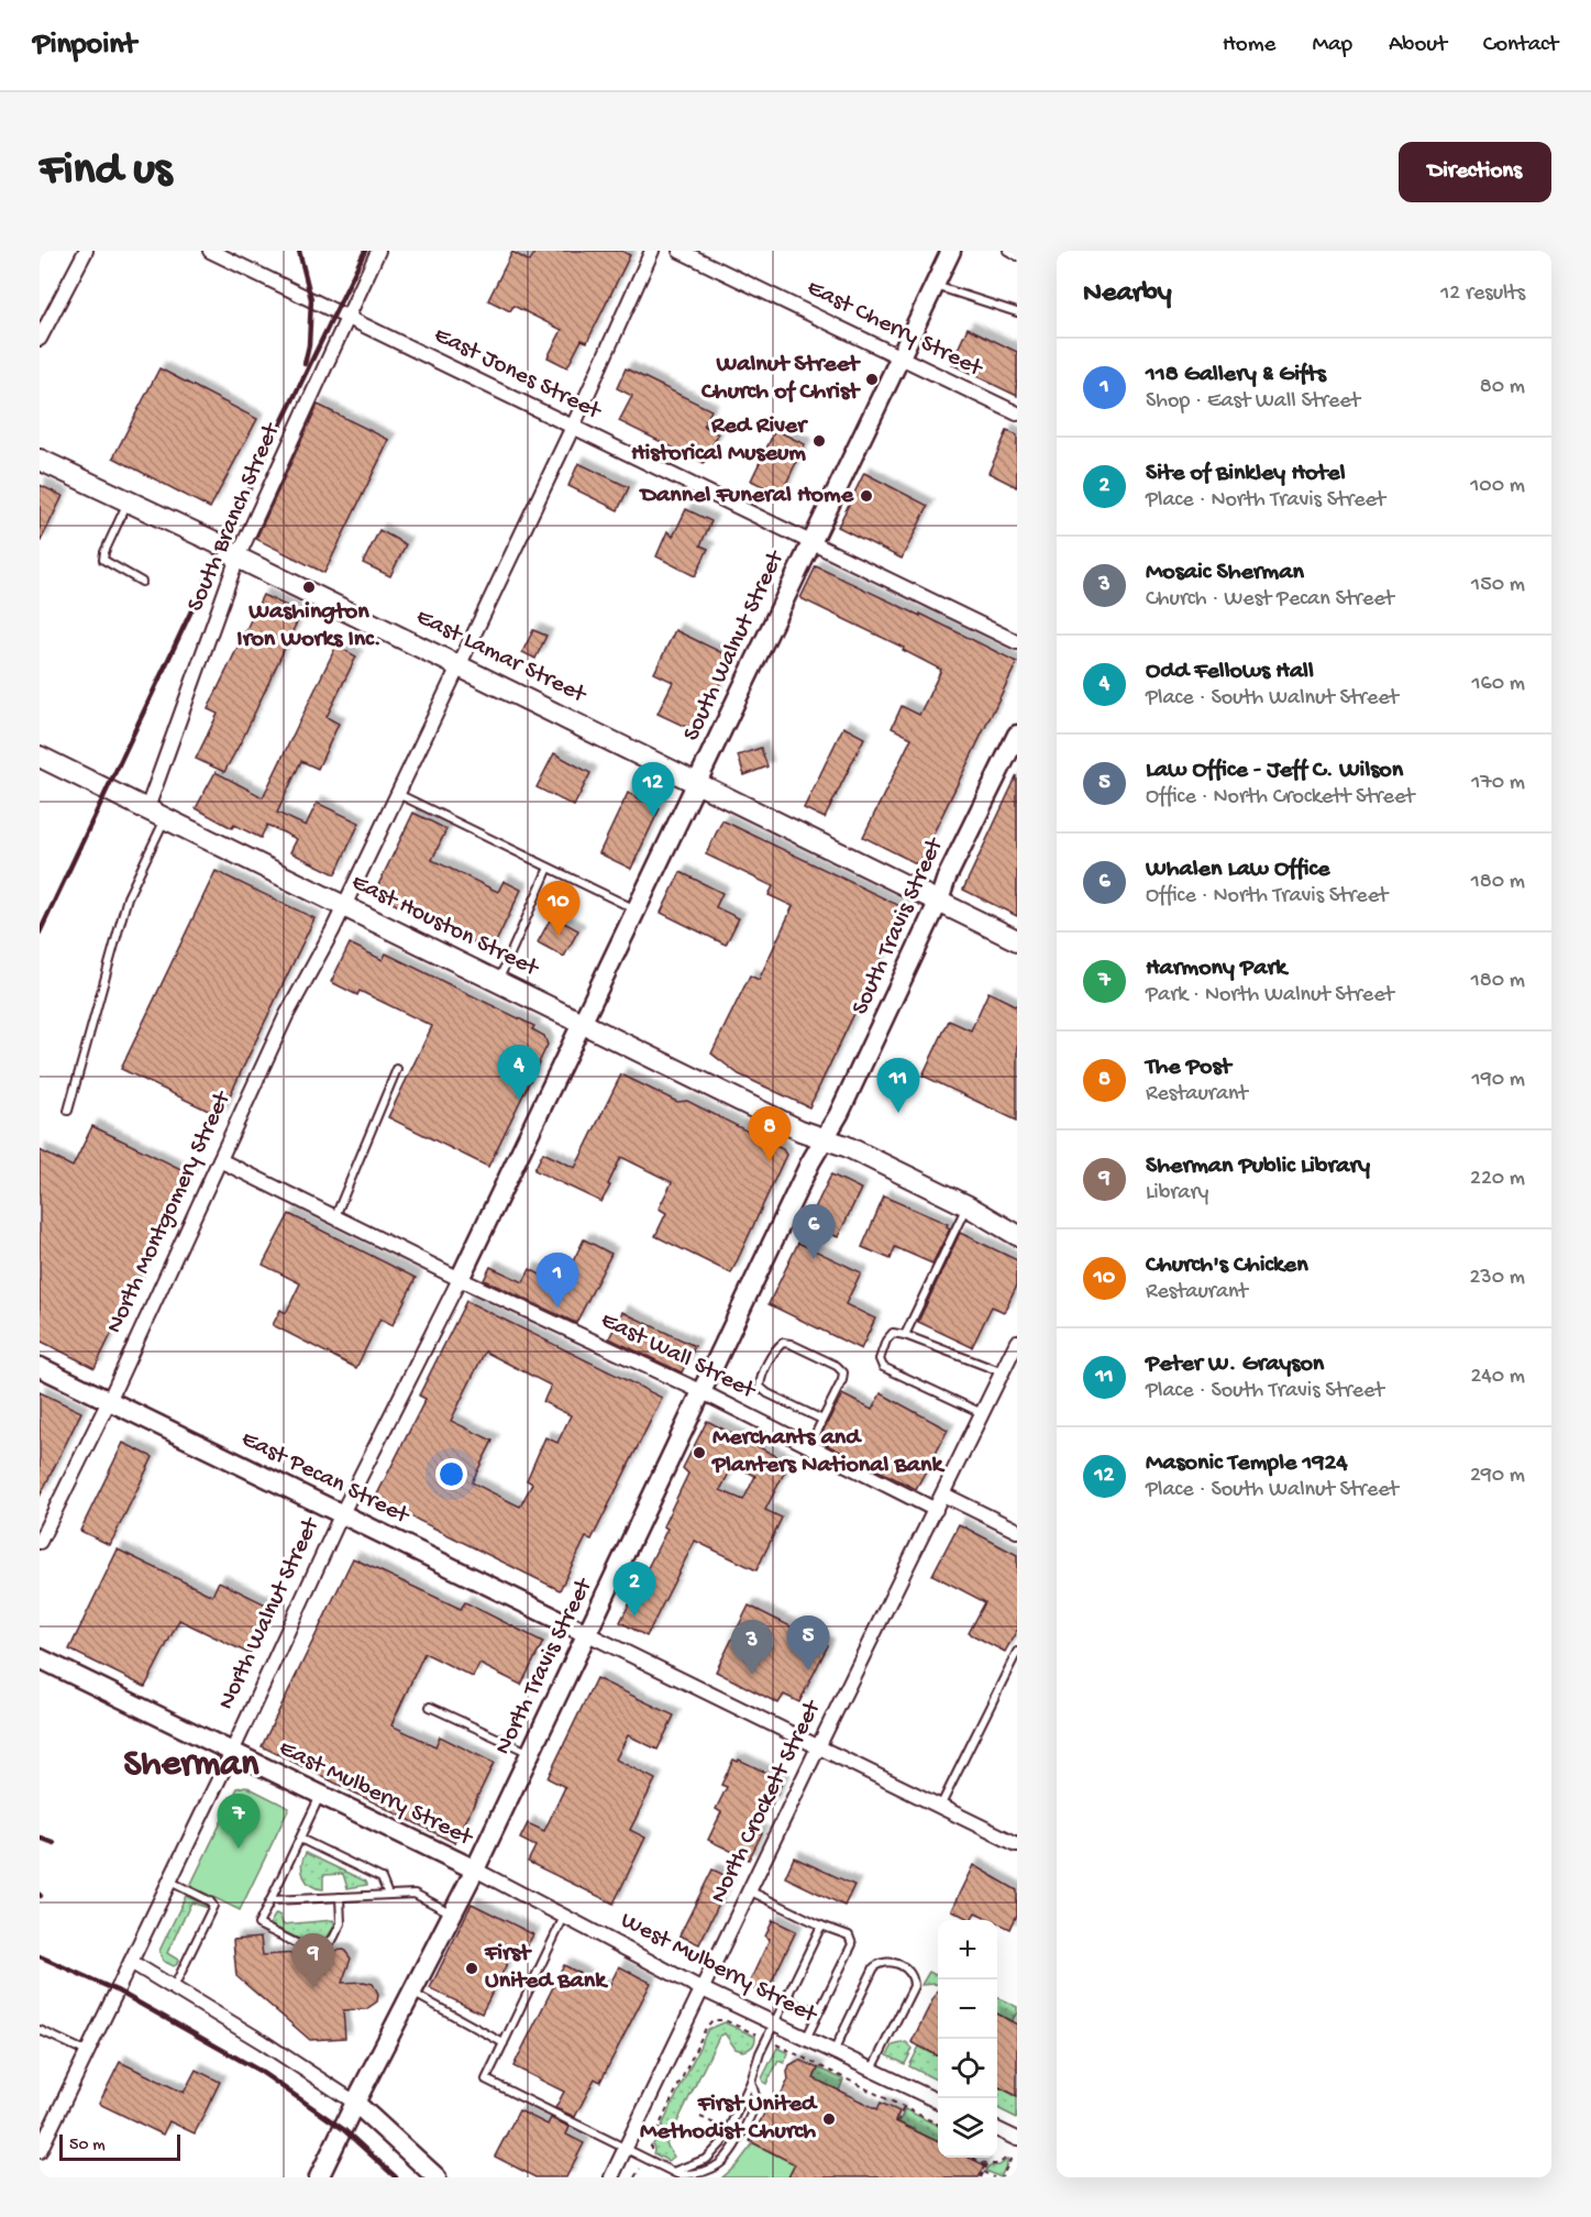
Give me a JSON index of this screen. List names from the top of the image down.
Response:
{
  "streets": {
    "main road": ["East Lamar Street", "East Houston Street"],
    "street": [
      "East Cherry Street",
      "East Jones Street",
      "South Branch Street",
      "South Walnut Street",
      "South Travis Street",
      "North Montgomery Street",
      "East Wall Street",
      "East Pecan Street",
      "North Walnut Street",
      "North Travis Street",
      "East Mulberry Street",
      "North Crockett Street",
      "West Mulberry Street"
    ]
  },
  "crossings": [
    ["East Cherry Street", "South Walnut Street"],
    ["East Jones Street", "South Branch Street"],
    ["East Jones Street", "South Walnut Street"],
    ["East Jones Street", "North Montgomery Street"],
    ["South Branch Street", "East Lamar Street"],
    ["South Branch Street", "East Houston Street"],
    ["South Walnut Street", "East Lamar Street"],
    ["South Walnut Street", "East Houston Street"],
    ["South Walnut Street", "East Wall Street"],
    ["South Walnut Street", "North Walnut Street"],
    ["East Lamar Street", "South Travis Street"],
    ["East Lamar Street", "North Montgomery Street"],
    ["East Houston Street", "South Travis Street"],
    ["East Houston Street", "North Montgomery Street"],
    ["East Houston Street", "North Travis Street"],
    ["South Travis Street", "North Travis Street"],
    ["North Montgomery Street", "East Wall Street"],
    ["North Montgomery Street", "East Pecan Street"],
    ["East Wall Street", "North Walnut Street"],
    ["East Wall Street", "North Travis Street"],
    ["East Wall Street", "North Crockett Street"],
    ["East Pecan Street", "North Walnut Street"],
    ["East Pecan Street", "North Travis Street"],
    ["North Walnut Street", "East Mulberry Street"],
    ["North Travis Street", "East Mulberry Street"],
    ["North Travis Street", "West Mulberry Street"],
    ["East Mulberry Street", "West Mulberry Street"],
    ["North Crockett Street", "West Mulberry Street"]
  ],
  "districts": ["Sherman"],
  "places": [
    "Walnut Street Church of Christ",
    "Red River Historical Museum",
    "Dannel Funeral Home",
    "Washington Iron Works Inc.",
    "Merchants and Planters National Bank",
    "First United Bank",
    "First United Methodist Church"
  ],
  "scale_bar": "50 m",
  "page": {
    "header": "Pinpoint",
    "nav": [
      "Home",
      "Map",
      "About",
      "Contact"
    ],
    "buttons": "Directions",
    "title": "Find us",
    "heading": ["Nearby", "12 results"],
    "list": [
      {
        "mark": "1",
        "name": "118 Gallery & Gifts",
        "note": "Shop · East Wall Street",
        "value": "80 m"
      },
      {
        "mark": "2",
        "name": "Site of Binkley Hotel",
        "note": "Place · North Travis Street",
        "value": "100 m"
      },
      {
        "mark": "3",
        "name": "Mosaic Sherman",
        "note": "Church · West Pecan Street",
        "value": "150 m"
      },
      {
        "mark": "4",
        "name": "Odd Fellows Hall",
        "note": "Place · South Walnut Street",
        "value": "160 m"
      },
      {
        "mark": "5",
        "name": "Law Office - Jeff C. Wilson",
        "note": "Office · North Crockett Street",
        "value": "170 m"
      },
      {
        "mark": "6",
        "name": "Whalen Law Office",
        "note": "Office · North Travis Street",
        "value": "180 m"
      },
      {
        "mark": "7",
        "name": "Harmony Park",
        "note": "Park · North Walnut Street",
        "value": "180 m"
      },
      {
        "mark": "8",
        "name": "The Post",
        "note": "Restaurant",
        "value": "190 m"
      },
      {
        "mark": "9",
        "name": "Sherman Public Library",
        "note": "Library",
        "value": "220 m"
      },
      {
        "mark": "10",
        "name": "Church's Chicken",
        "note": "Restaurant",
        "value": "230 m"
      },
      {
        "mark": "11",
        "name": "Peter W. Grayson",
        "note": "Place · South Travis Street",
        "value": "240 m"
      },
      {
        "mark": "12",
        "name": "Masonic Temple 1924",
        "note": "Place · South Walnut Street",
        "value": "290 m"
      }
    ],
    "pins": [
      "12",
      "10",
      "4",
      "11",
      "8",
      "6",
      "1",
      "2",
      "5",
      "3",
      "7",
      "9"
    ],
    "map_buttons": ["+", "−"],
    "scale": "50 m"
  }
}
